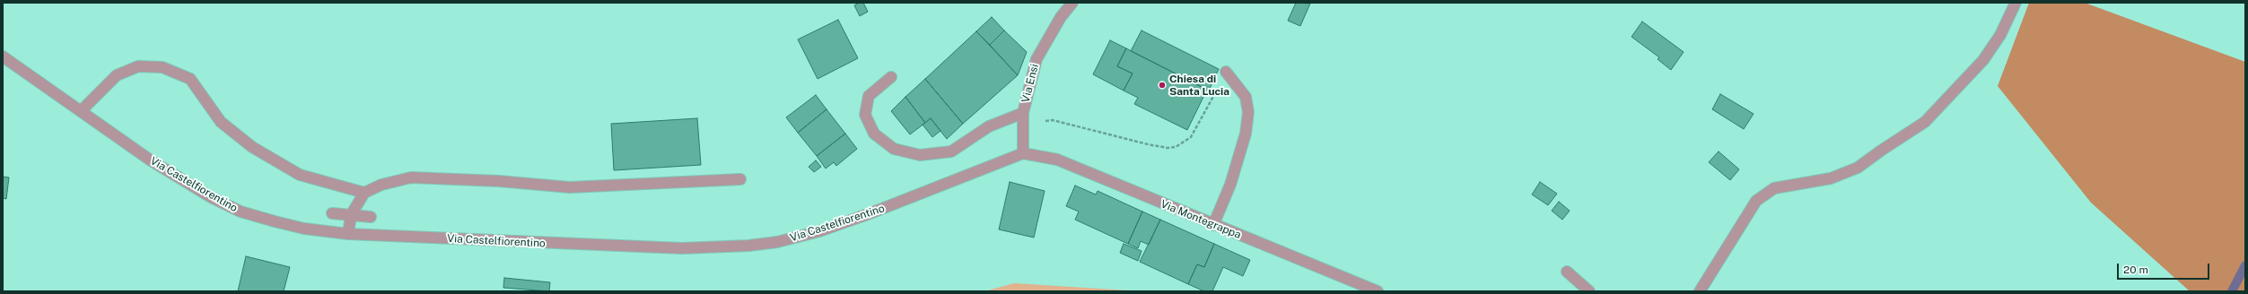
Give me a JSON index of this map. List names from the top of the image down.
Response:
{
  "streets": {
    "street": ["Via Ensi", "Via Castelfiorentino", "Via Montegrappa"]
  },
  "crossings": [
    ["Via Ensi", "Via Castelfiorentino"],
    ["Via Ensi", "Via Montegrappa"],
    ["Via Castelfiorentino", "Via Montegrappa"]
  ],
  "places": ["Chiesa di Santa Lucia"],
  "scale_bar": "20 m"
}
